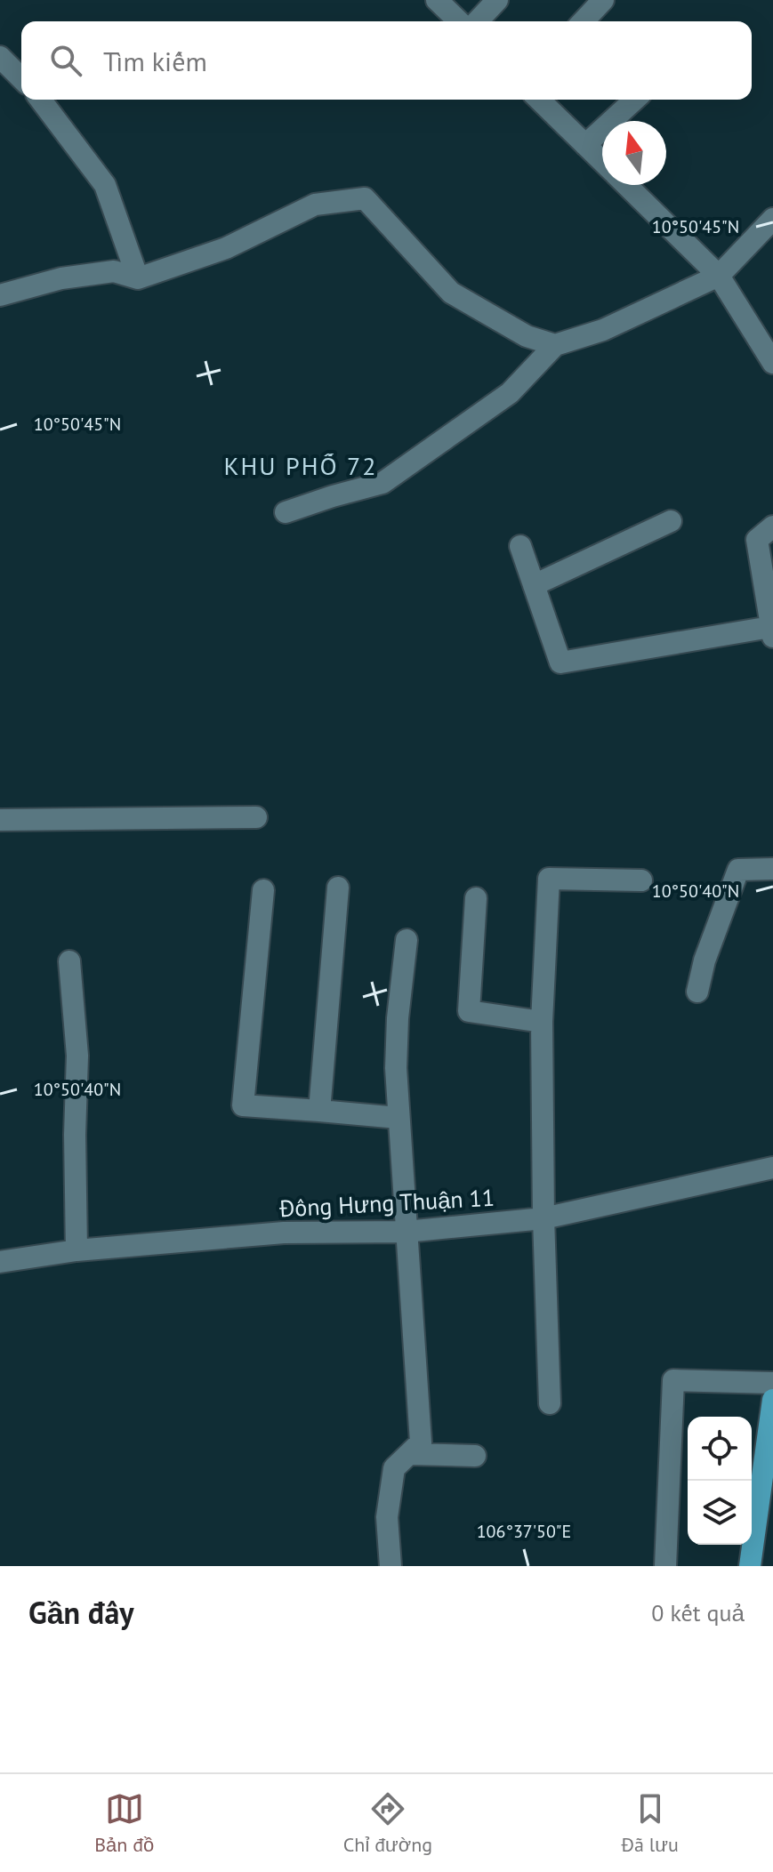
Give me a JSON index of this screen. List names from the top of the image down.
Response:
{
  "streets": {
    "street": ["Đông Hưng Thuận 11"]
  },
  "districts": ["KHU PHỐ 72"],
  "north": "top",
  "page": {
    "search": "Tìm kiếm",
    "heading": ["Gần đây", "0 kết quả"],
    "nav": ["Bản đồ", "Chỉ đường", "Đã lưu"]
  },
  "coordinates": ["10°50'45\"N", "10°50'40\"N", "106°37'50\"E"]
}
